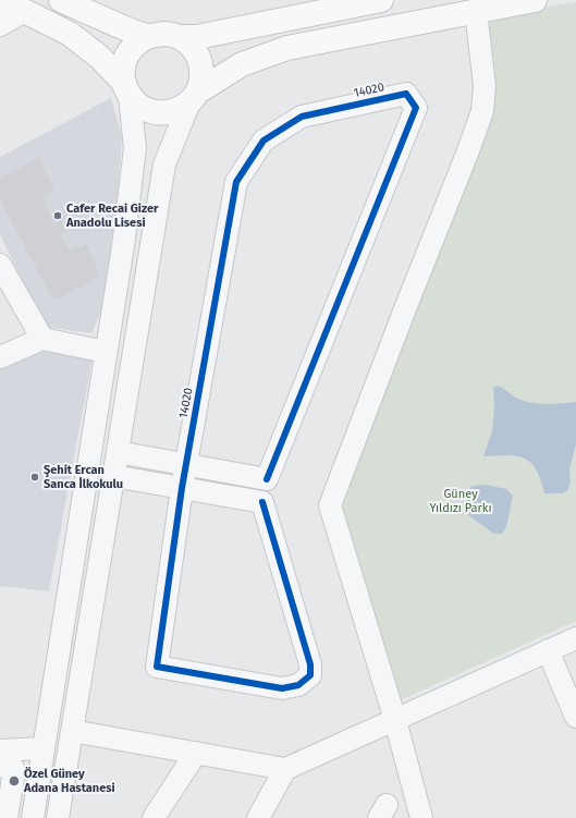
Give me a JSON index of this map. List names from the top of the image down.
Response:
{
  "streets": {
    "street": ["14020"]
  },
  "parks": ["Güney Yıldızı Parkı"],
  "places": ["Cafer Recai Gizer Anadolu Lisesi", "Şehit Ercan Sanca İlkokulu", "Özel Güney Adana Hastanesi"]
}
